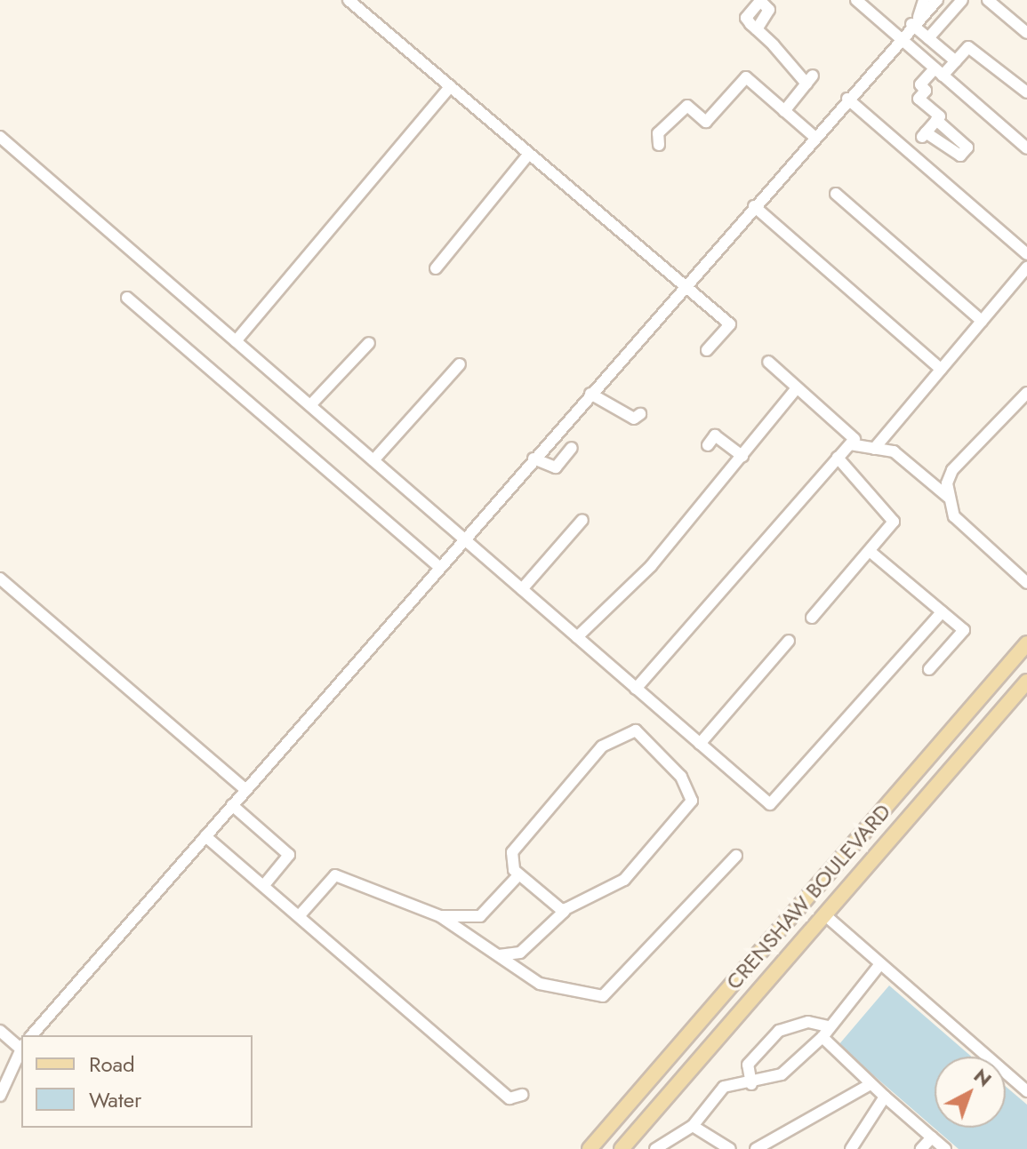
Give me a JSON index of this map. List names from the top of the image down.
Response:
{
  "streets": {
    "main road": ["CRENSHAW BOULEVARD"]
  },
  "legend": ["Road", "Water"],
  "north": "top right"
}
